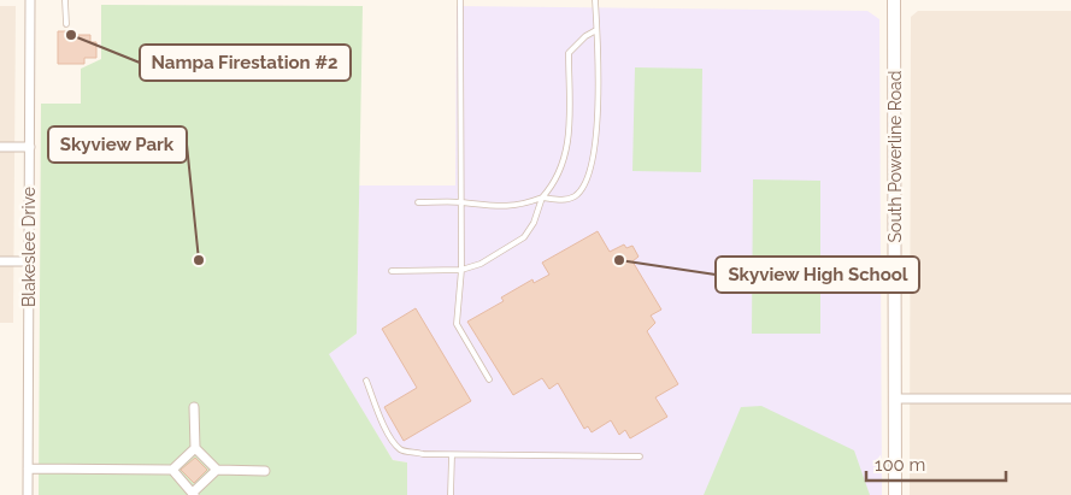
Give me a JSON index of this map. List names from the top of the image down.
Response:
{
  "streets": {
    "street": ["South Powerline Road", "Blakeslee Drive"]
  },
  "places": ["Nampa Firestation #2", "Skyview Park", "Skyview High School"],
  "scale_bar": "100 m"
}
